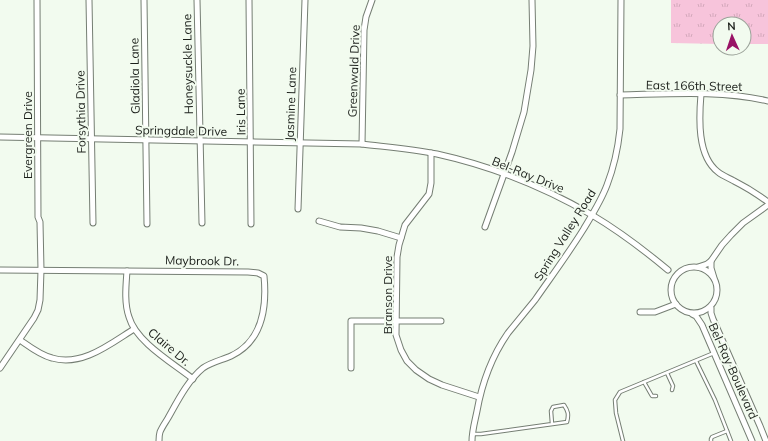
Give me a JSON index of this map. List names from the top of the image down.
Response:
{
  "streets": {
    "street": [
      "Honeysuckle Lane",
      "Greenwald Drive",
      "Gladiola Lane",
      "East 166th Street",
      "Jasmine Lane",
      "Forsythia Drive",
      "Iris Lane",
      "Springdale Drive",
      "Evergreen Drive",
      "Bel-Ray Drive",
      "Spring Valley Road",
      "Maybrook Dr.",
      "Branson Drive",
      "Claire Dr.",
      "Bel-Ray Boulevard"
    ]
  },
  "crossings": [
    ["Honeysuckle Lane", "Springdale Drive"],
    ["Greenwald Drive", "Springdale Drive"],
    ["Greenwald Drive", "Bel-Ray Drive"],
    ["Gladiola Lane", "Springdale Drive"],
    ["East 166th Street", "Spring Valley Road"],
    ["Jasmine Lane", "Springdale Drive"],
    ["Forsythia Drive", "Springdale Drive"],
    ["Iris Lane", "Springdale Drive"],
    ["Springdale Drive", "Evergreen Drive"],
    ["Springdale Drive", "Bel-Ray Drive"],
    ["Evergreen Drive", "Maybrook Dr."],
    ["Bel-Ray Drive", "Spring Valley Road"],
    ["Bel-Ray Drive", "Branson Drive"],
    ["Spring Valley Road", "Branson Drive"],
    ["Maybrook Dr.", "Claire Dr."]
  ],
  "north": "top"
}
